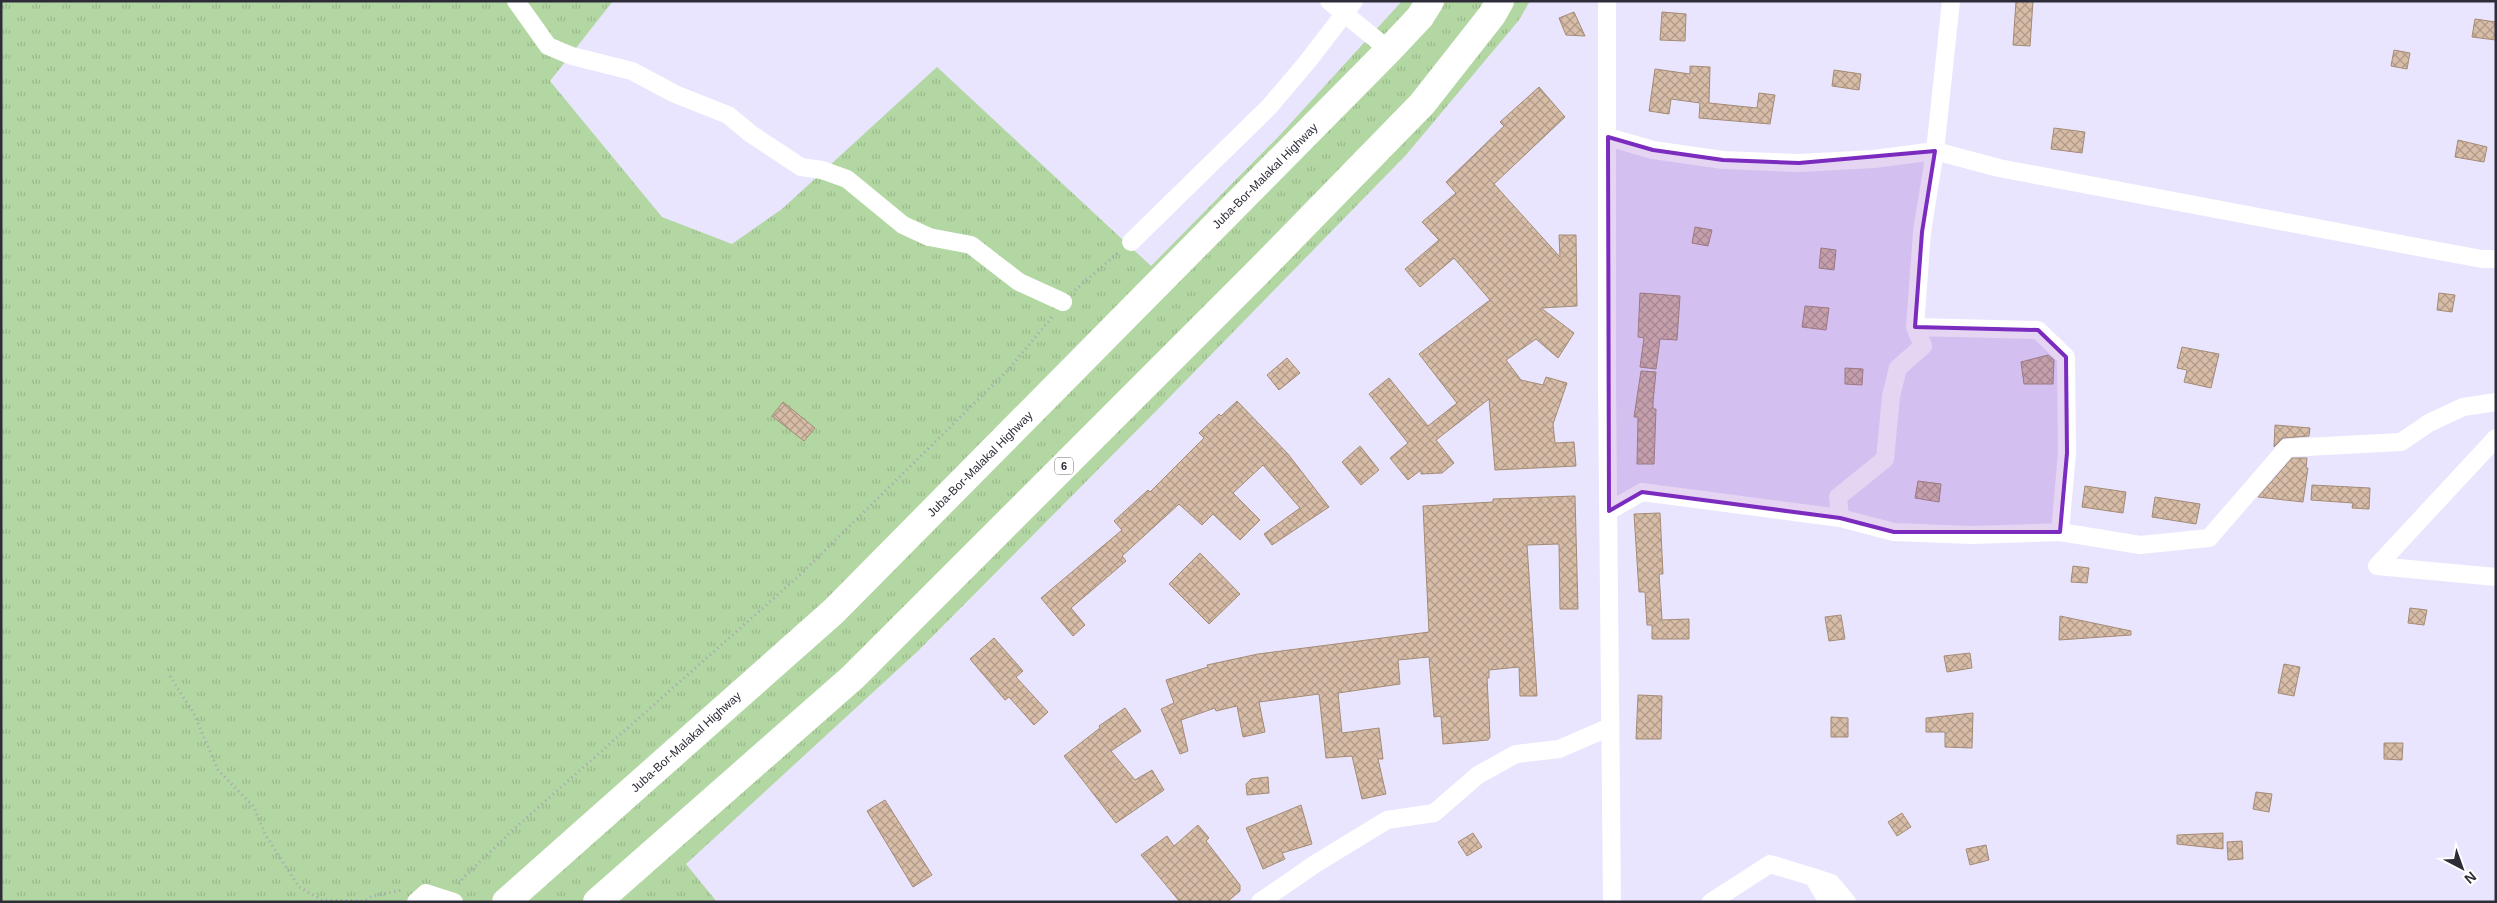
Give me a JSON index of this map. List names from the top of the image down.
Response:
{
  "streets": {
    "highway": ["Juba-Bor-Malakal Highway", "6"]
  },
  "north": "bottom right"
}
